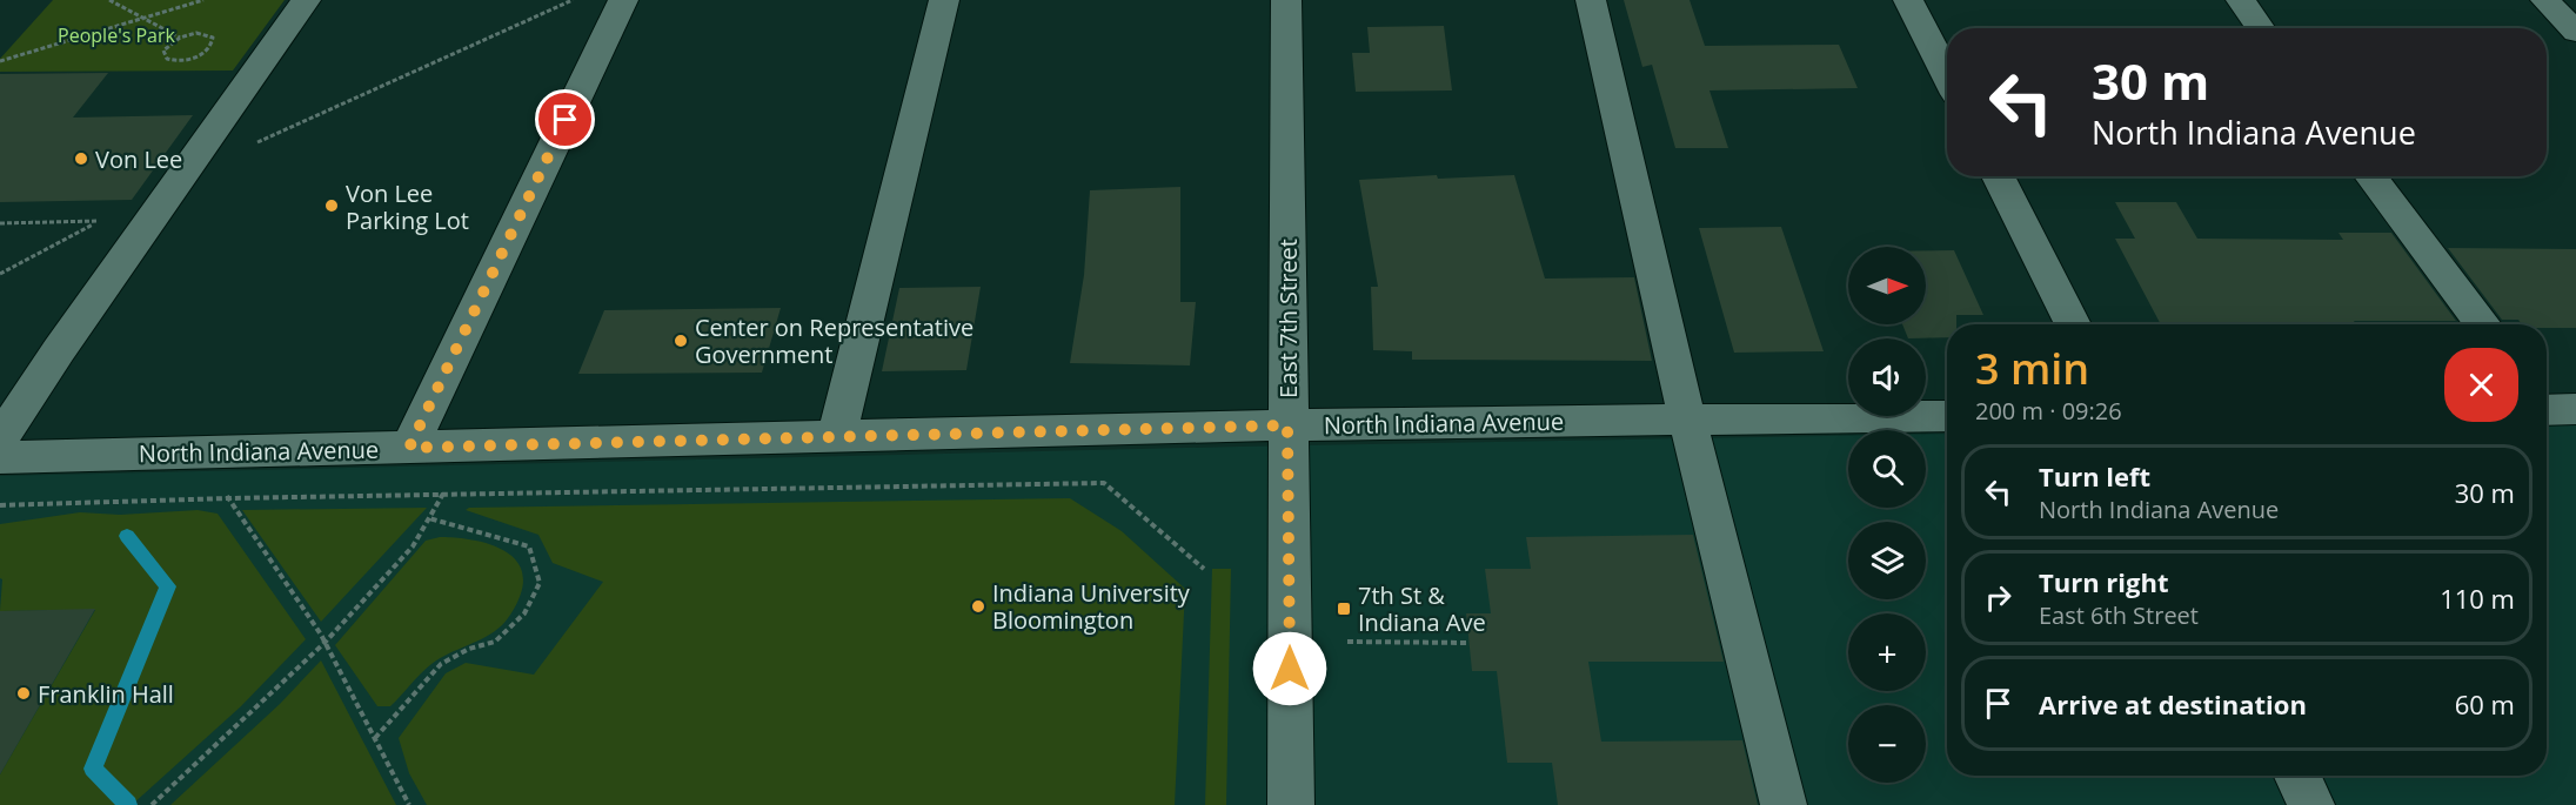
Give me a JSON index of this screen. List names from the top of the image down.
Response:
{
  "streets": {
    "street": ["East 7th Street", "North Indiana Avenue"]
  },
  "crossings": [
    ["East 7th Street", "North Indiana Avenue"]
  ],
  "parks": ["People's Park"],
  "places": {
    "other": [
      "Von Lee",
      "Von Lee Parking Lot",
      "Center on Representative Government",
      "Indiana University Bloomington",
      "Franklin Hall"
    ],
    "transit": ["7th St & Indiana Ave"]
  },
  "north": "right",
  "page": {
    "turn": ["30 m", "North Indiana Avenue"],
    "map_buttons": ["+", "−"],
    "heading": ["3 min", "200 m · 09:26"],
    "list": [
      {
        "name": "Turn left",
        "note": "North Indiana Avenue",
        "value": "30 m"
      },
      {
        "name": "Turn right",
        "note": "East 6th Street",
        "value": "110 m"
      },
      {
        "name": "Arrive at destination",
        "value": "60 m"
      }
    ]
  }
}
